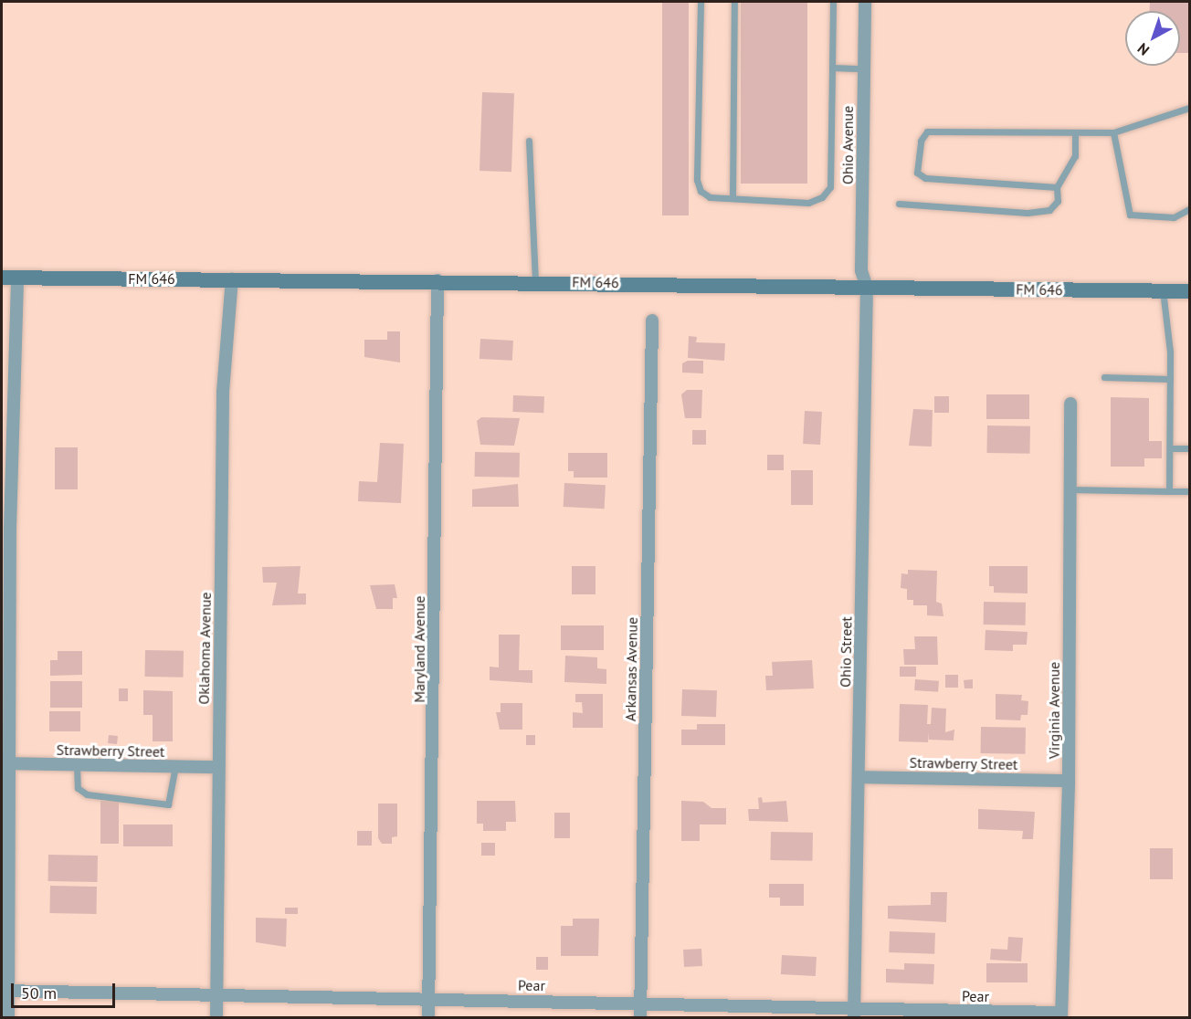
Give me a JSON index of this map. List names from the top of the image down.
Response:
{
  "streets": {
    "main road": ["FM 646"],
    "street": [
      "Ohio Avenue",
      "Oklahoma Avenue",
      "Maryland Avenue",
      "Ohio Street",
      "Arkansas Avenue",
      "Virginia Avenue",
      "Strawberry Street",
      "Pear"
    ]
  },
  "crossings": [
    ["Ohio Avenue", "FM 646"],
    ["Ohio Avenue", "Ohio Street"],
    ["FM 646", "Oklahoma Avenue"],
    ["FM 646", "Maryland Avenue"],
    ["FM 646", "Ohio Street"],
    ["Oklahoma Avenue", "Strawberry Street"],
    ["Oklahoma Avenue", "Pear"],
    ["Maryland Avenue", "Pear"],
    ["Ohio Street", "Strawberry Street"],
    ["Ohio Street", "Pear"],
    ["Arkansas Avenue", "Pear"],
    ["Virginia Avenue", "Strawberry Street"],
    ["Virginia Avenue", "Pear"]
  ],
  "scale_bar": "50 m",
  "north": "bottom left"
}
